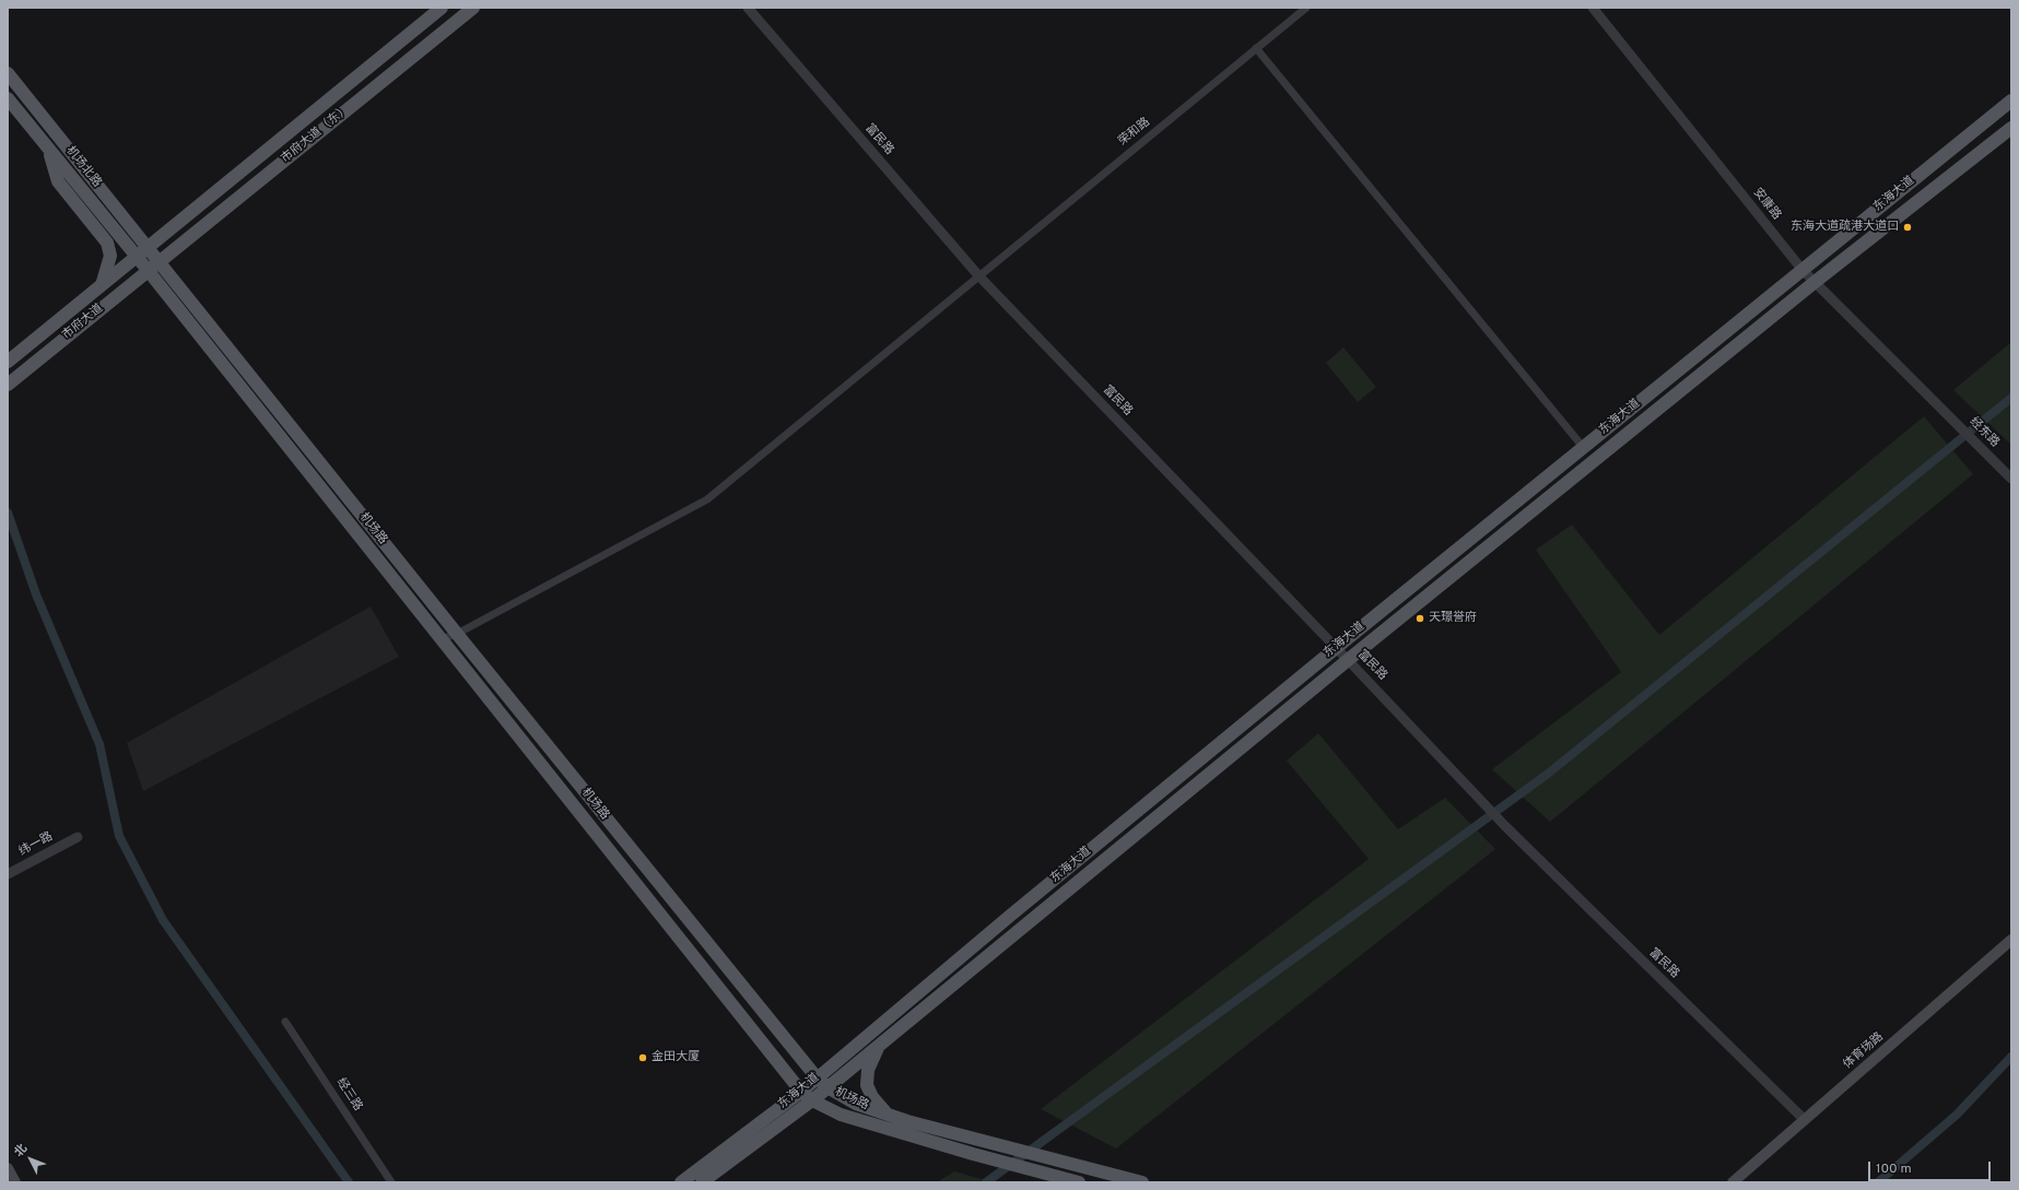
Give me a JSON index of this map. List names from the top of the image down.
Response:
{
  "streets": {
    "main road": [
      "市府大道（东）",
      "机场北路",
      "东海大道",
      "市府大道",
      "机场路",
      "体育场路"
    ],
    "street": [
      "荣和路",
      "富民路",
      "安康路",
      "经东路",
      "纬一路",
      "经三路"
    ]
  },
  "crossings": [
    ["荣和路", "富民路"],
    ["荣和路", "机场路"],
    ["市府大道（东）", "机场北路"],
    ["市府大道（东）", "市府大道"],
    ["市府大道（东）", "机场路"],
    ["富民路", "东海大道"],
    ["富民路", "体育场路"],
    ["机场北路", "市府大道"],
    ["机场北路", "机场路"],
    ["东海大道", "安康路"],
    ["东海大道", "机场路"],
    ["安康路", "经东路"],
    ["市府大道", "机场路"]
  ],
  "places": ["东海大道疏港大道口", "天璟誉府", "金田大厦"],
  "scale_bar": "100 m",
  "north": "top left"
}
